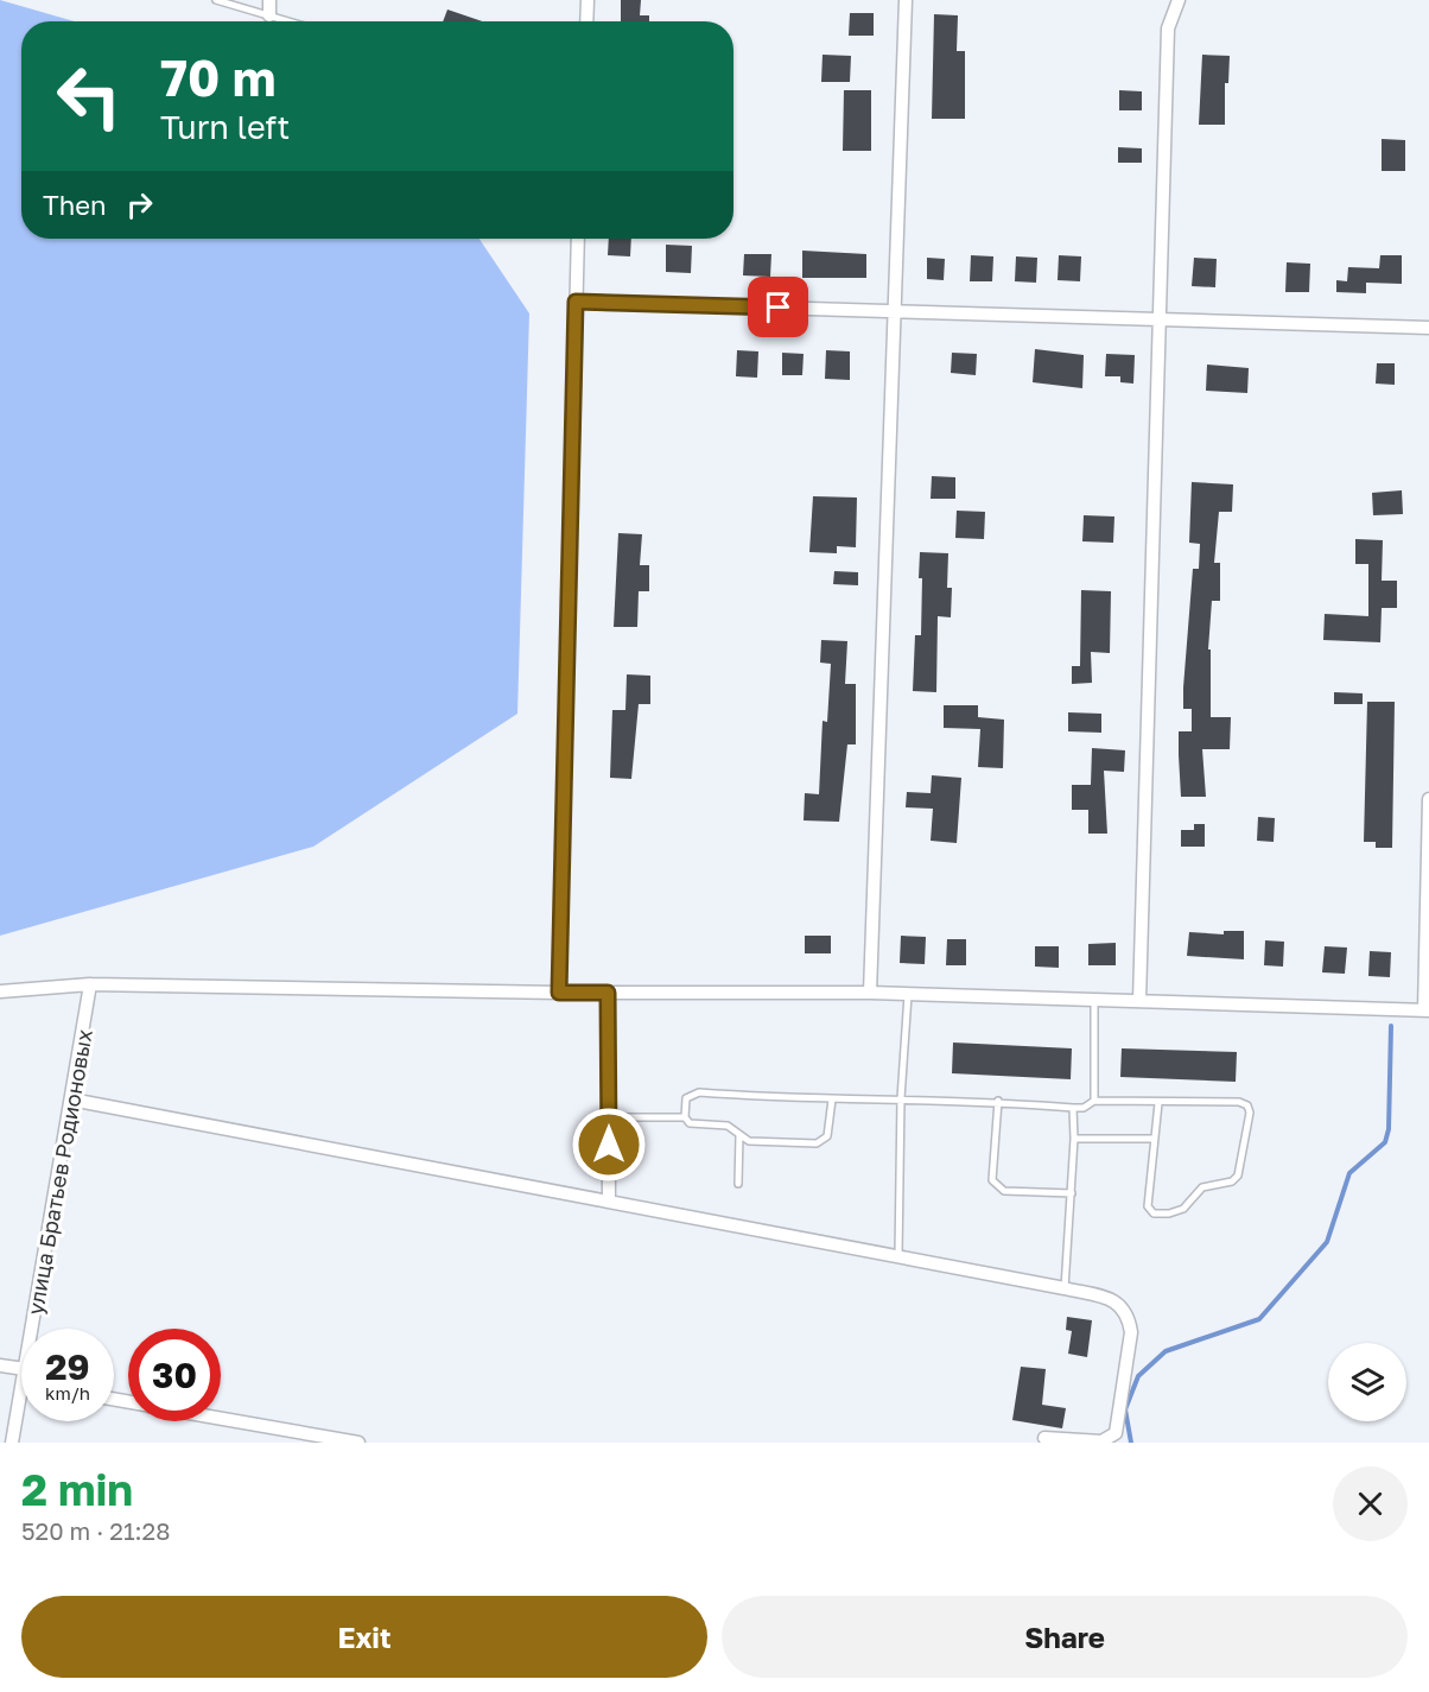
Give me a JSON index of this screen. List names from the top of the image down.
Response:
{
  "streets": {
    "street": ["улица Братьев Родионовых"]
  },
  "page": {
    "turn": ["70 m", "Turn left"],
    "then": "Then",
    "speed": "29 km/h",
    "limit": "30",
    "heading": ["2 min", "520 m · 21:28"],
    "buttons": ["Exit", "Share"]
  }
}
